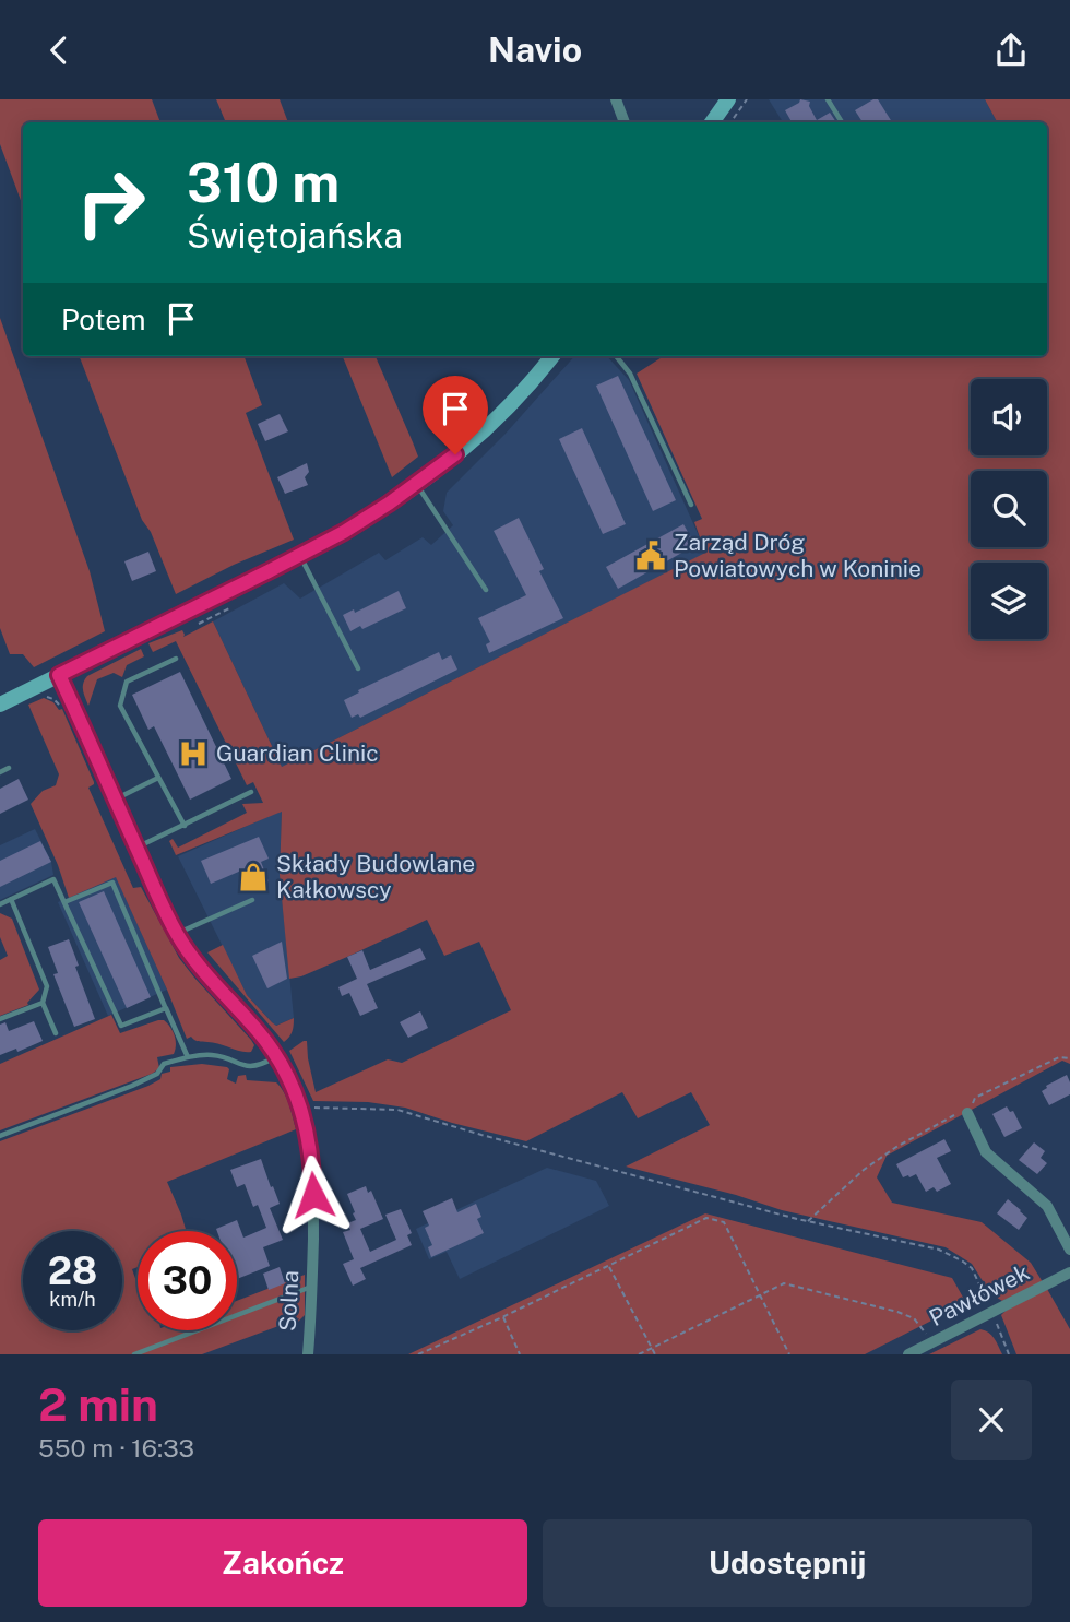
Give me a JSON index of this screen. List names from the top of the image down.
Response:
{
  "streets": {
    "street": ["Pawłówek", "Solna"]
  },
  "places": {
    "public building": ["Zarząd Dróg Powiatowych w Koninie"],
    "hospital": ["Guardian Clinic"],
    "shop": ["Składy Budowlane Kałkowscy"]
  },
  "page": {
    "header": "Navio",
    "turn": ["310 m", "Świętojańska"],
    "then": "Potem",
    "speed": "28 km/h",
    "limit": "30",
    "heading": ["2 min", "550 m · 16:33"],
    "buttons": ["Zakończ", "Udostępnij"]
  }
}
